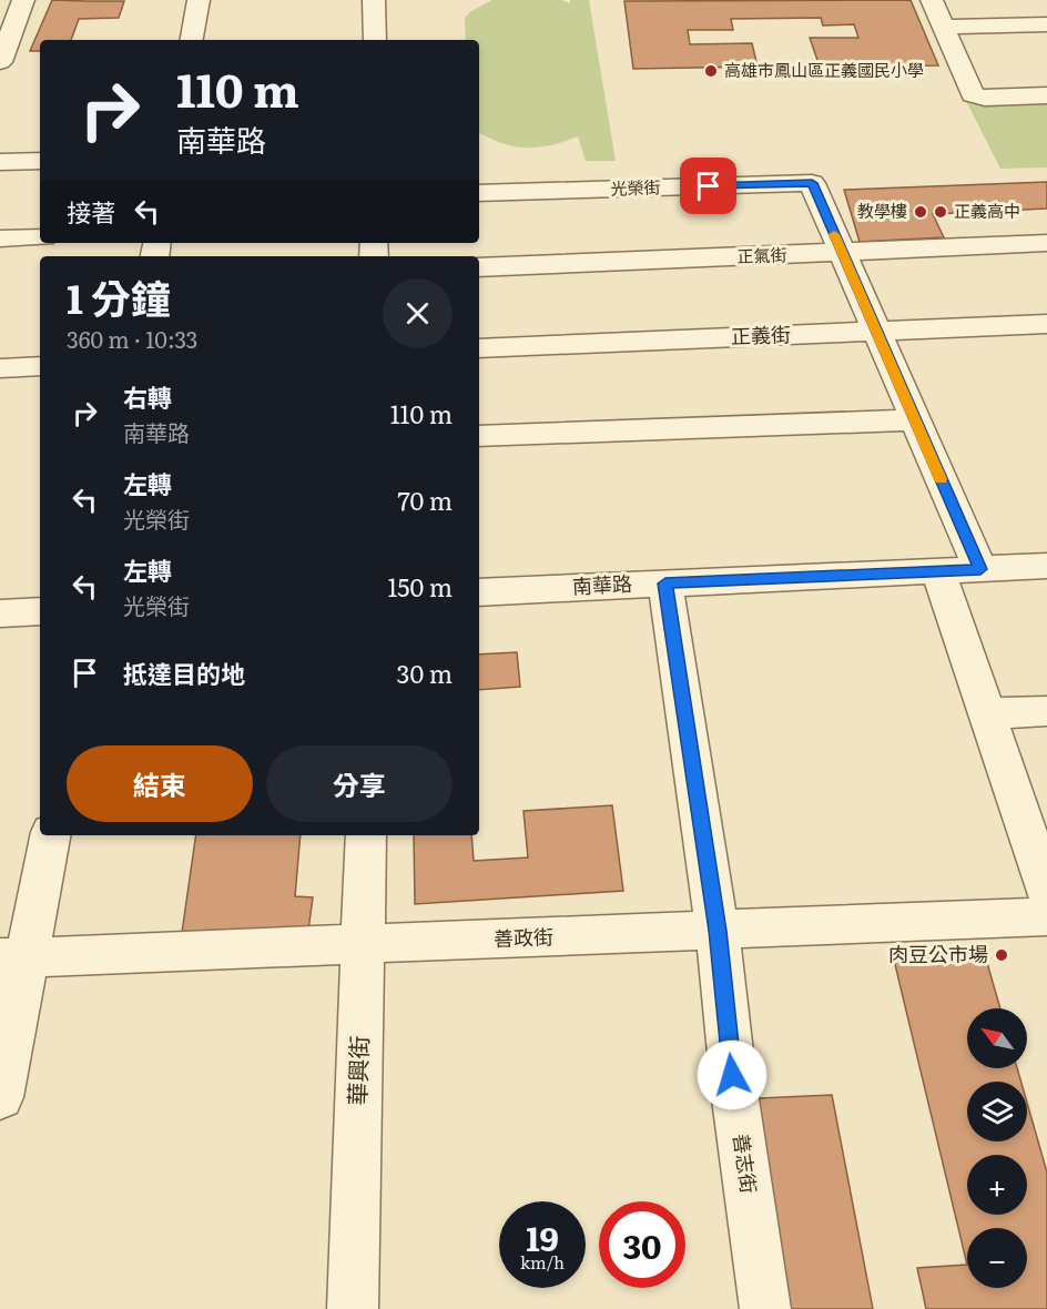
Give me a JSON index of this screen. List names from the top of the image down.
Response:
{
  "streets": {
    "street": [
      "光榮街",
      "正氣街",
      "正義街",
      "南華路",
      "善政街",
      "華興街",
      "善志街"
    ]
  },
  "crossings": [
    ["光榮街", "正氣街"],
    ["光榮街", "正義街"],
    ["光榮街", "南華路"],
    ["南華路", "善志街"],
    ["善政街", "華興街"],
    ["善政街", "善志街"]
  ],
  "places": [
    "高雄市鳳山區正義國民小學",
    "教學樓",
    "正義高中",
    "肉豆公市場"
  ],
  "north": "top left",
  "page": {
    "turn": ["110 m", "南華路"],
    "then": "接著",
    "heading": ["1 分鐘", "360 m · 10:33"],
    "list": [
      {
        "name": "右轉",
        "note": "南華路",
        "value": "110 m"
      },
      {
        "name": "左轉",
        "note": "光榮街",
        "value": "70 m"
      },
      {
        "name": "左轉",
        "note": "光榮街",
        "value": "150 m"
      },
      {
        "name": "抵達目的地",
        "value": "30 m"
      }
    ],
    "buttons": ["結束", "分享"],
    "map_buttons": ["+", "−"],
    "speed": "19 km/h",
    "limit": "30"
  }
}
